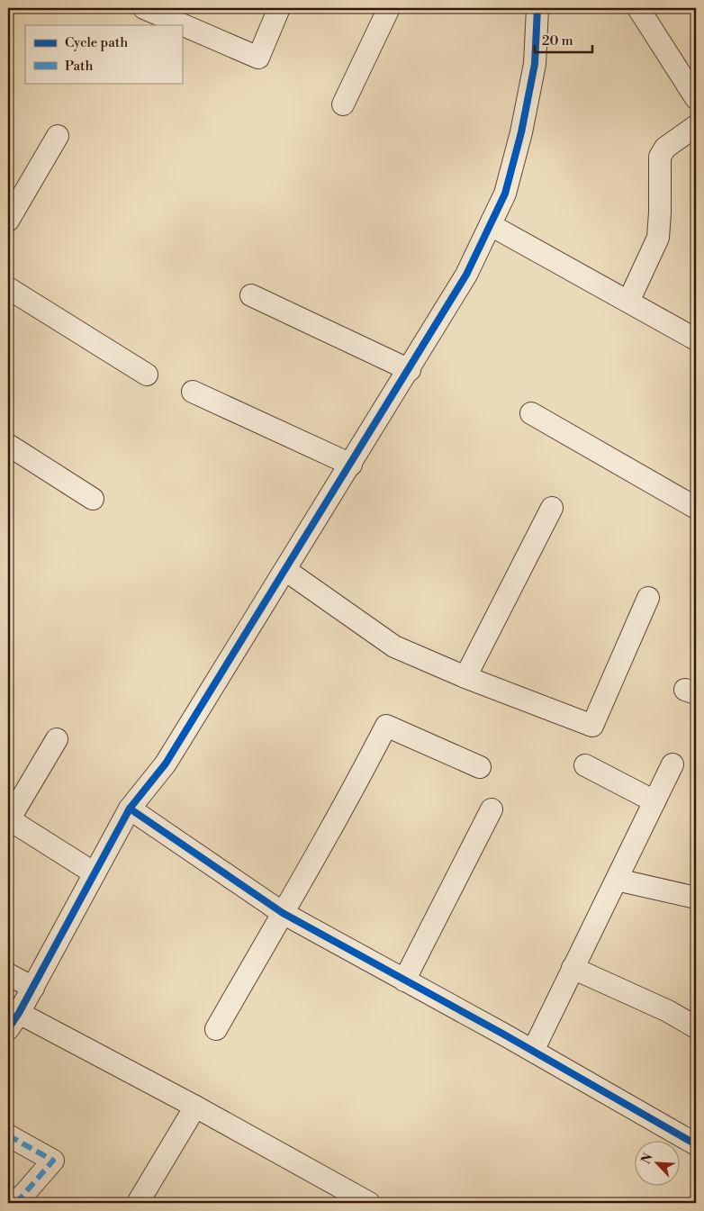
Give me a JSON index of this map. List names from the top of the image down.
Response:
{
  "legend": ["Cycle path", "Path"],
  "scale_bar": "20 m",
  "north": "top left"
}
